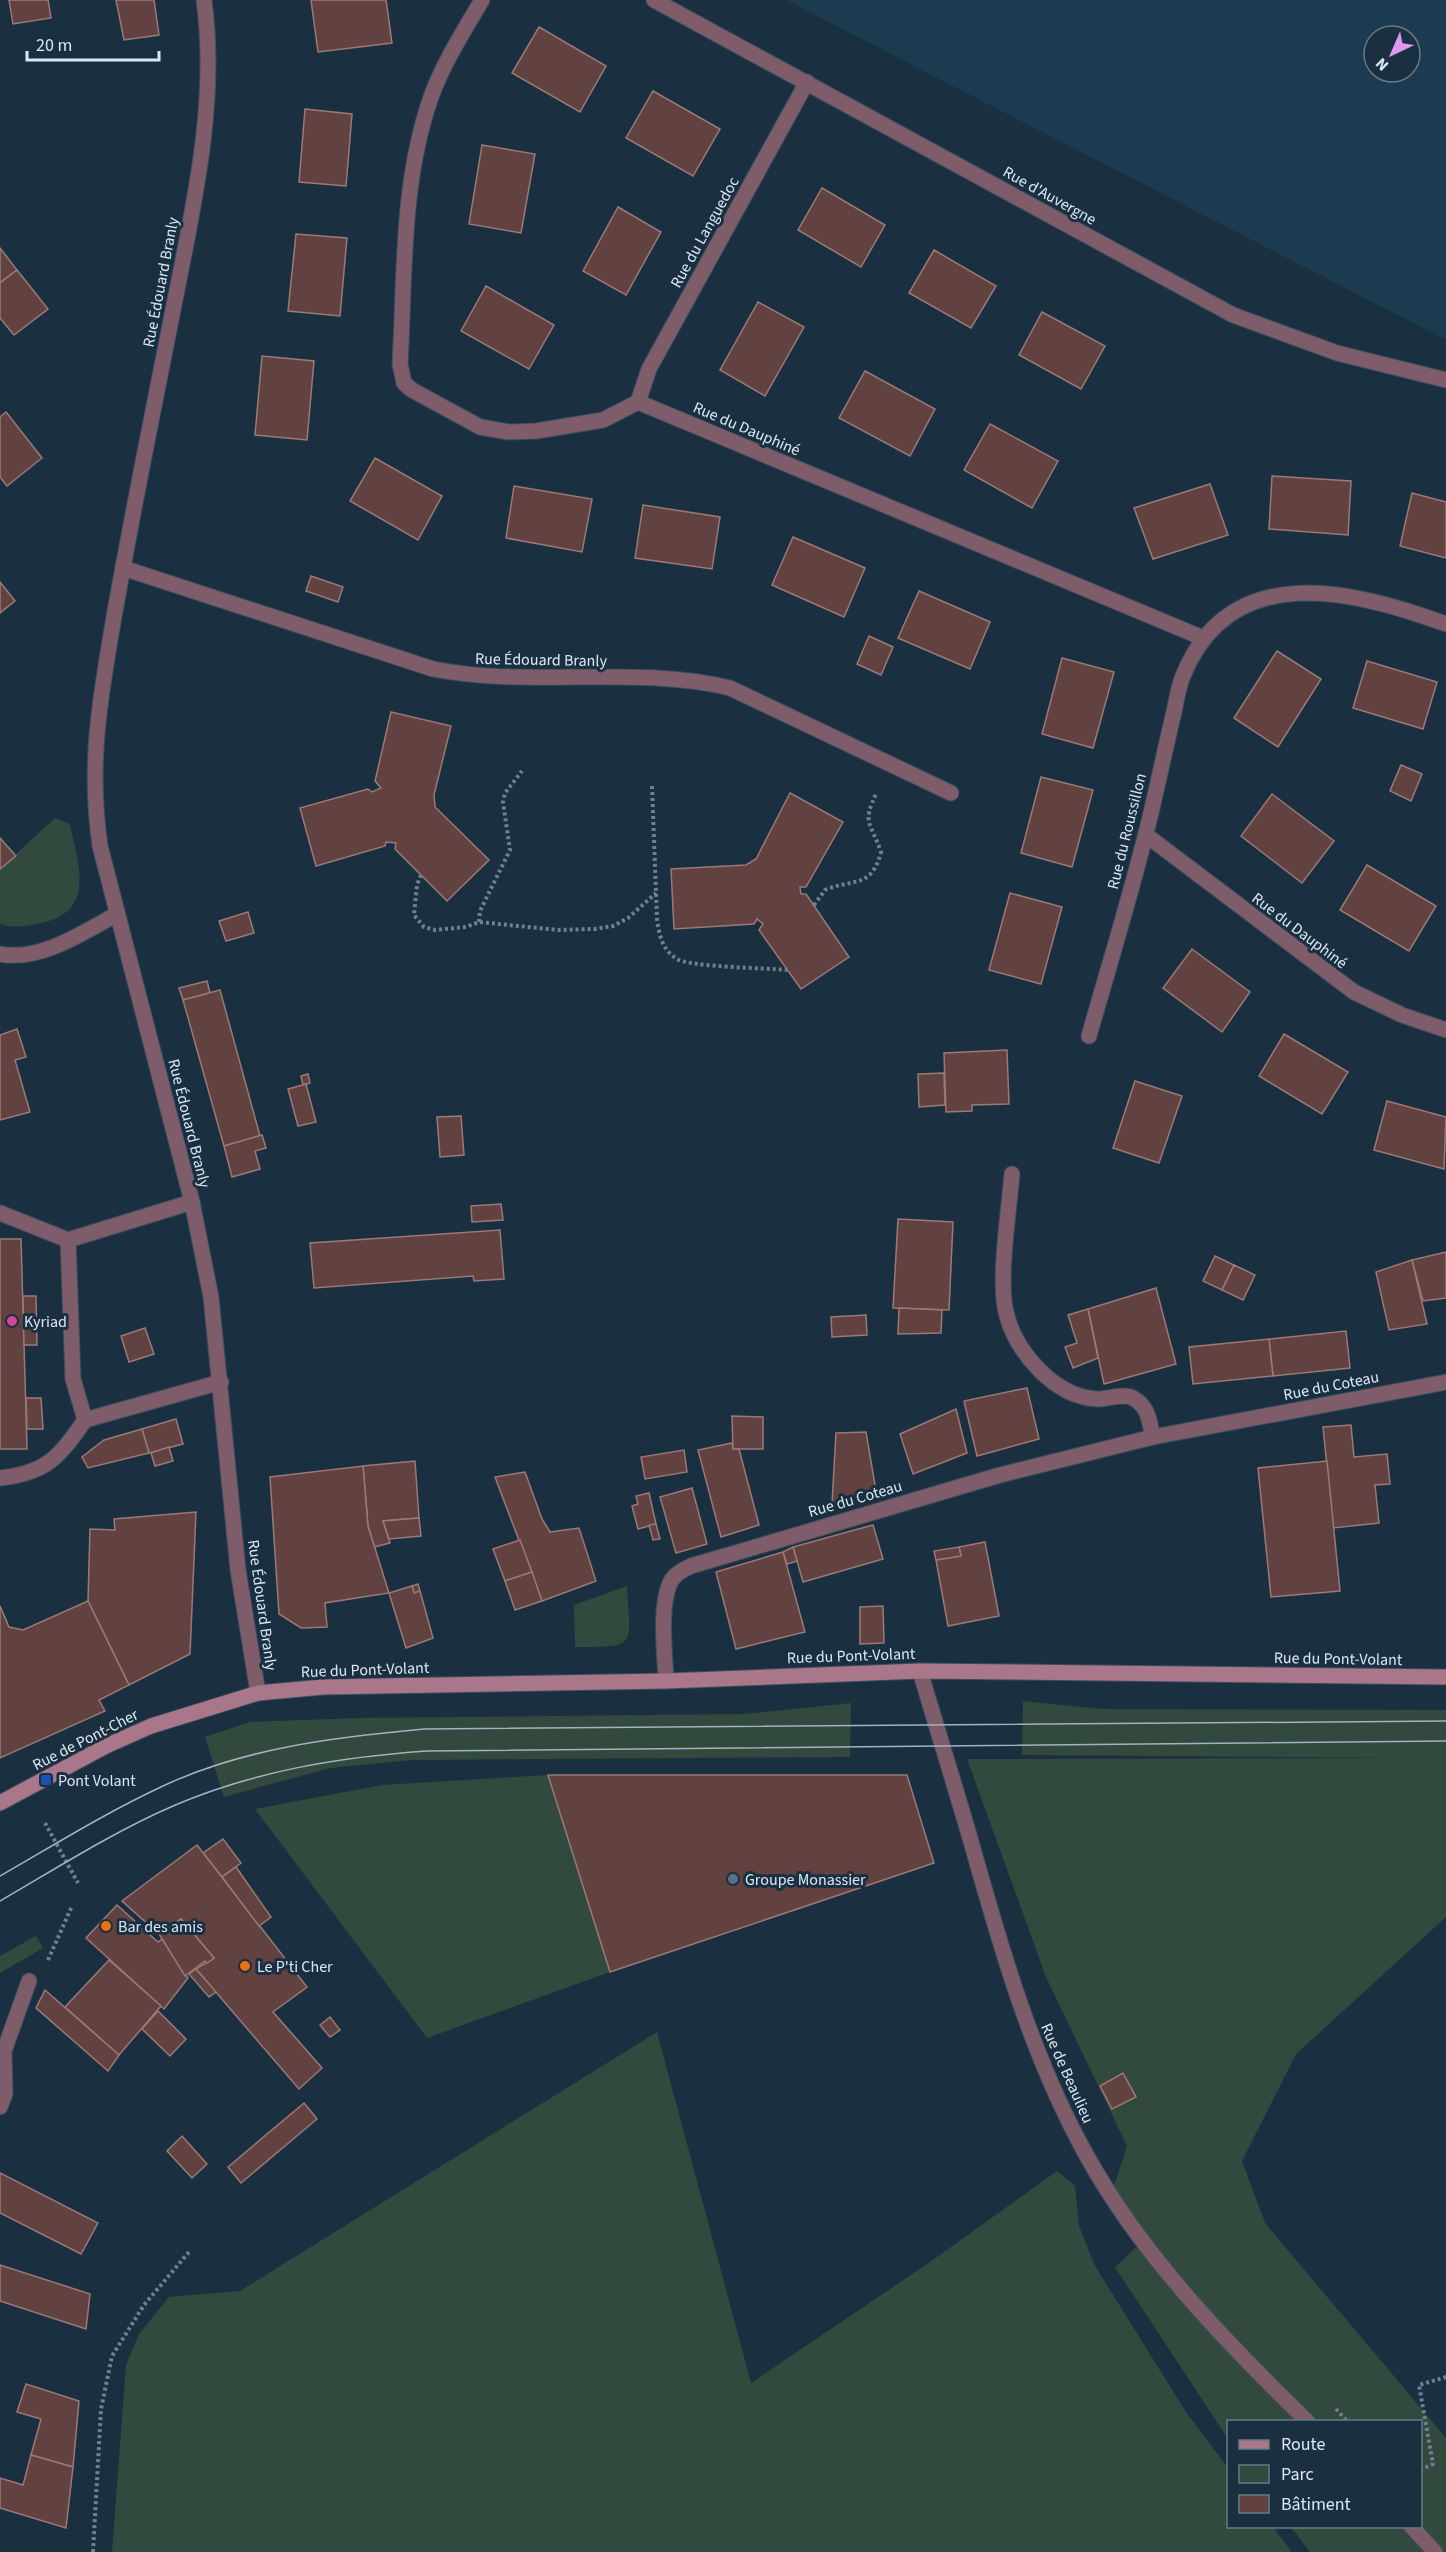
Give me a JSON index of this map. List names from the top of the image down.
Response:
{
  "streets": {
    "main road": ["Rue du Pont-Volant", "Rue de Pont-Cher"],
    "street": [
      "Rue d'Auvergne",
      "Rue du Languedoc",
      "Rue Édouard Branly",
      "Rue du Dauphiné",
      "Rue du Roussillon",
      "Rue du Coteau",
      "Rue de Beaulieu"
    ]
  },
  "crossings": [
    ["Rue d'Auvergne", "Rue du Languedoc"],
    ["Rue du Languedoc", "Rue du Dauphiné"],
    ["Rue Édouard Branly", "Rue du Pont-Volant"],
    ["Rue Édouard Branly", "Rue de Pont-Cher"],
    ["Rue du Dauphiné", "Rue du Roussillon"],
    ["Rue du Coteau", "Rue du Pont-Volant"],
    ["Rue du Pont-Volant", "Rue de Pont-Cher"],
    ["Rue du Pont-Volant", "Rue de Beaulieu"]
  ],
  "places": {
    "other": [
      "Kyriad",
      "Groupe Monassier",
      "Bar des amis",
      "Le P'ti Cher"
    ],
    "transit": ["Pont Volant"]
  },
  "legend": ["Route", "Parc", "Bâtiment"],
  "scale_bar": "20 m",
  "north": "bottom left"
}
